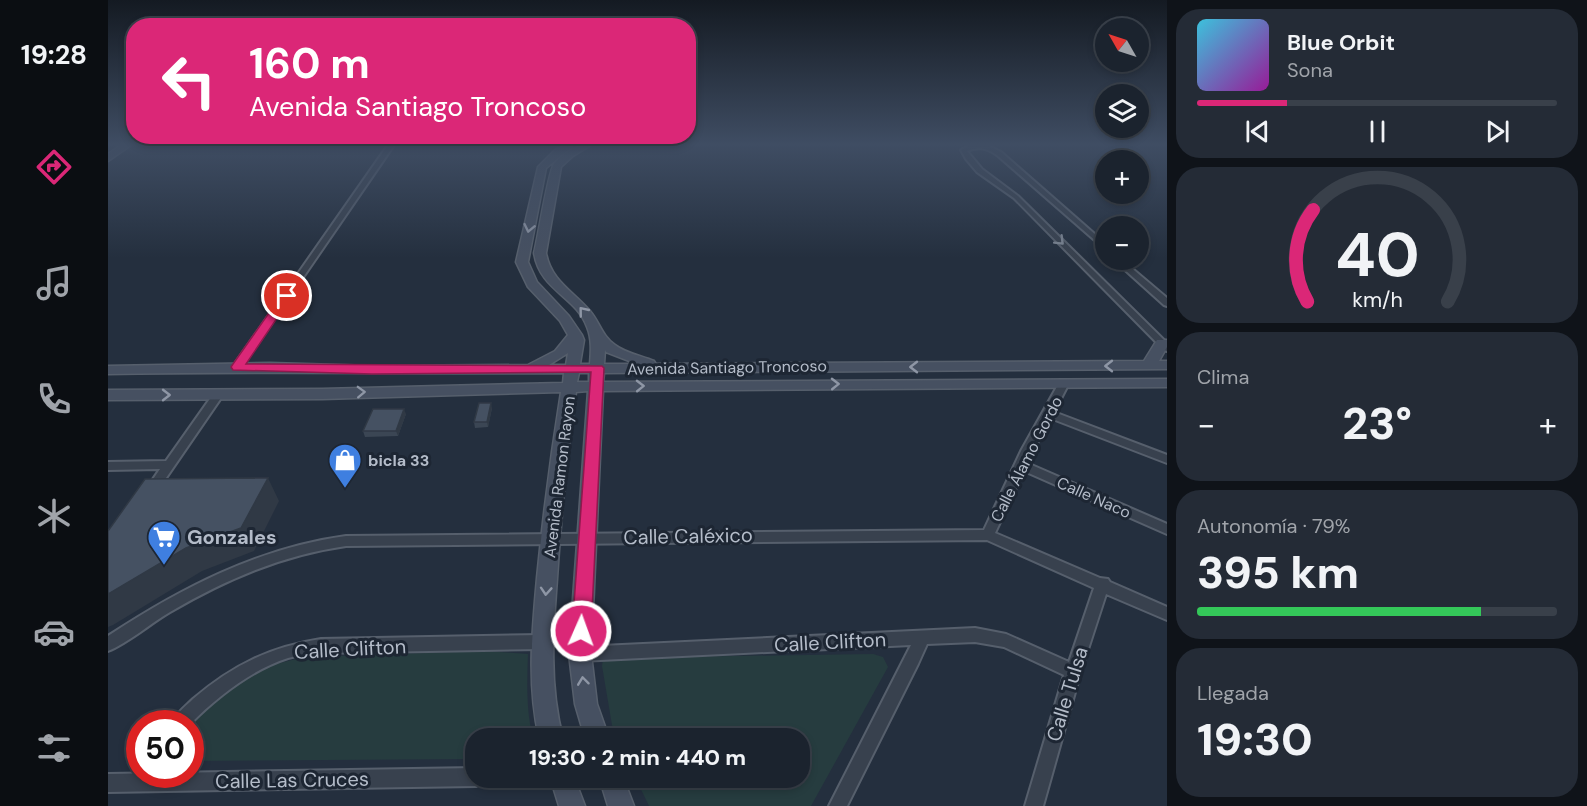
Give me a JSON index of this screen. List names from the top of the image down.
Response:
{
  "streets": {
    "main road": ["Avenida Santiago Troncoso", "Avenida Ramon Rayon"],
    "street": [
      "Calle Álamo Gordo",
      "Calle Naco",
      "Calle Caléxico",
      "Calle Clifton",
      "Calle Tulsa",
      "Calle Las Cruces"
    ]
  },
  "crossings": [
    ["Avenida Santiago Troncoso", "Calle Álamo Gordo"],
    ["Avenida Santiago Troncoso", "Avenida Ramon Rayon"],
    ["Calle Álamo Gordo", "Calle Naco"],
    ["Calle Álamo Gordo", "Calle Caléxico"],
    ["Avenida Ramon Rayon", "Calle Caléxico"],
    ["Avenida Ramon Rayon", "Calle Clifton"],
    ["Calle Caléxico", "Calle Tulsa"],
    ["Calle Clifton", "Calle Tulsa"]
  ],
  "places": {
    "shop": ["bicla 33"],
    "supermarket": ["Gonzales"]
  },
  "north": "top left",
  "page": {
    "tabs": "19:28",
    "map_buttons": ["+", "−"],
    "turn": ["160 m", "Avenida Santiago Troncoso"],
    "song": ["Blue Orbit", "Sona"],
    "tile": [
      "Clima",
      ["Autonomía · 79%", "395 km"],
      ["Llegada", "19:30"]
    ],
    "heat": ["−", "23°", "+"],
    "limit": "50",
    "trip": "19:30 · 2 min · 440 m",
    "gauge": ["40", "km/h"]
  }
}
